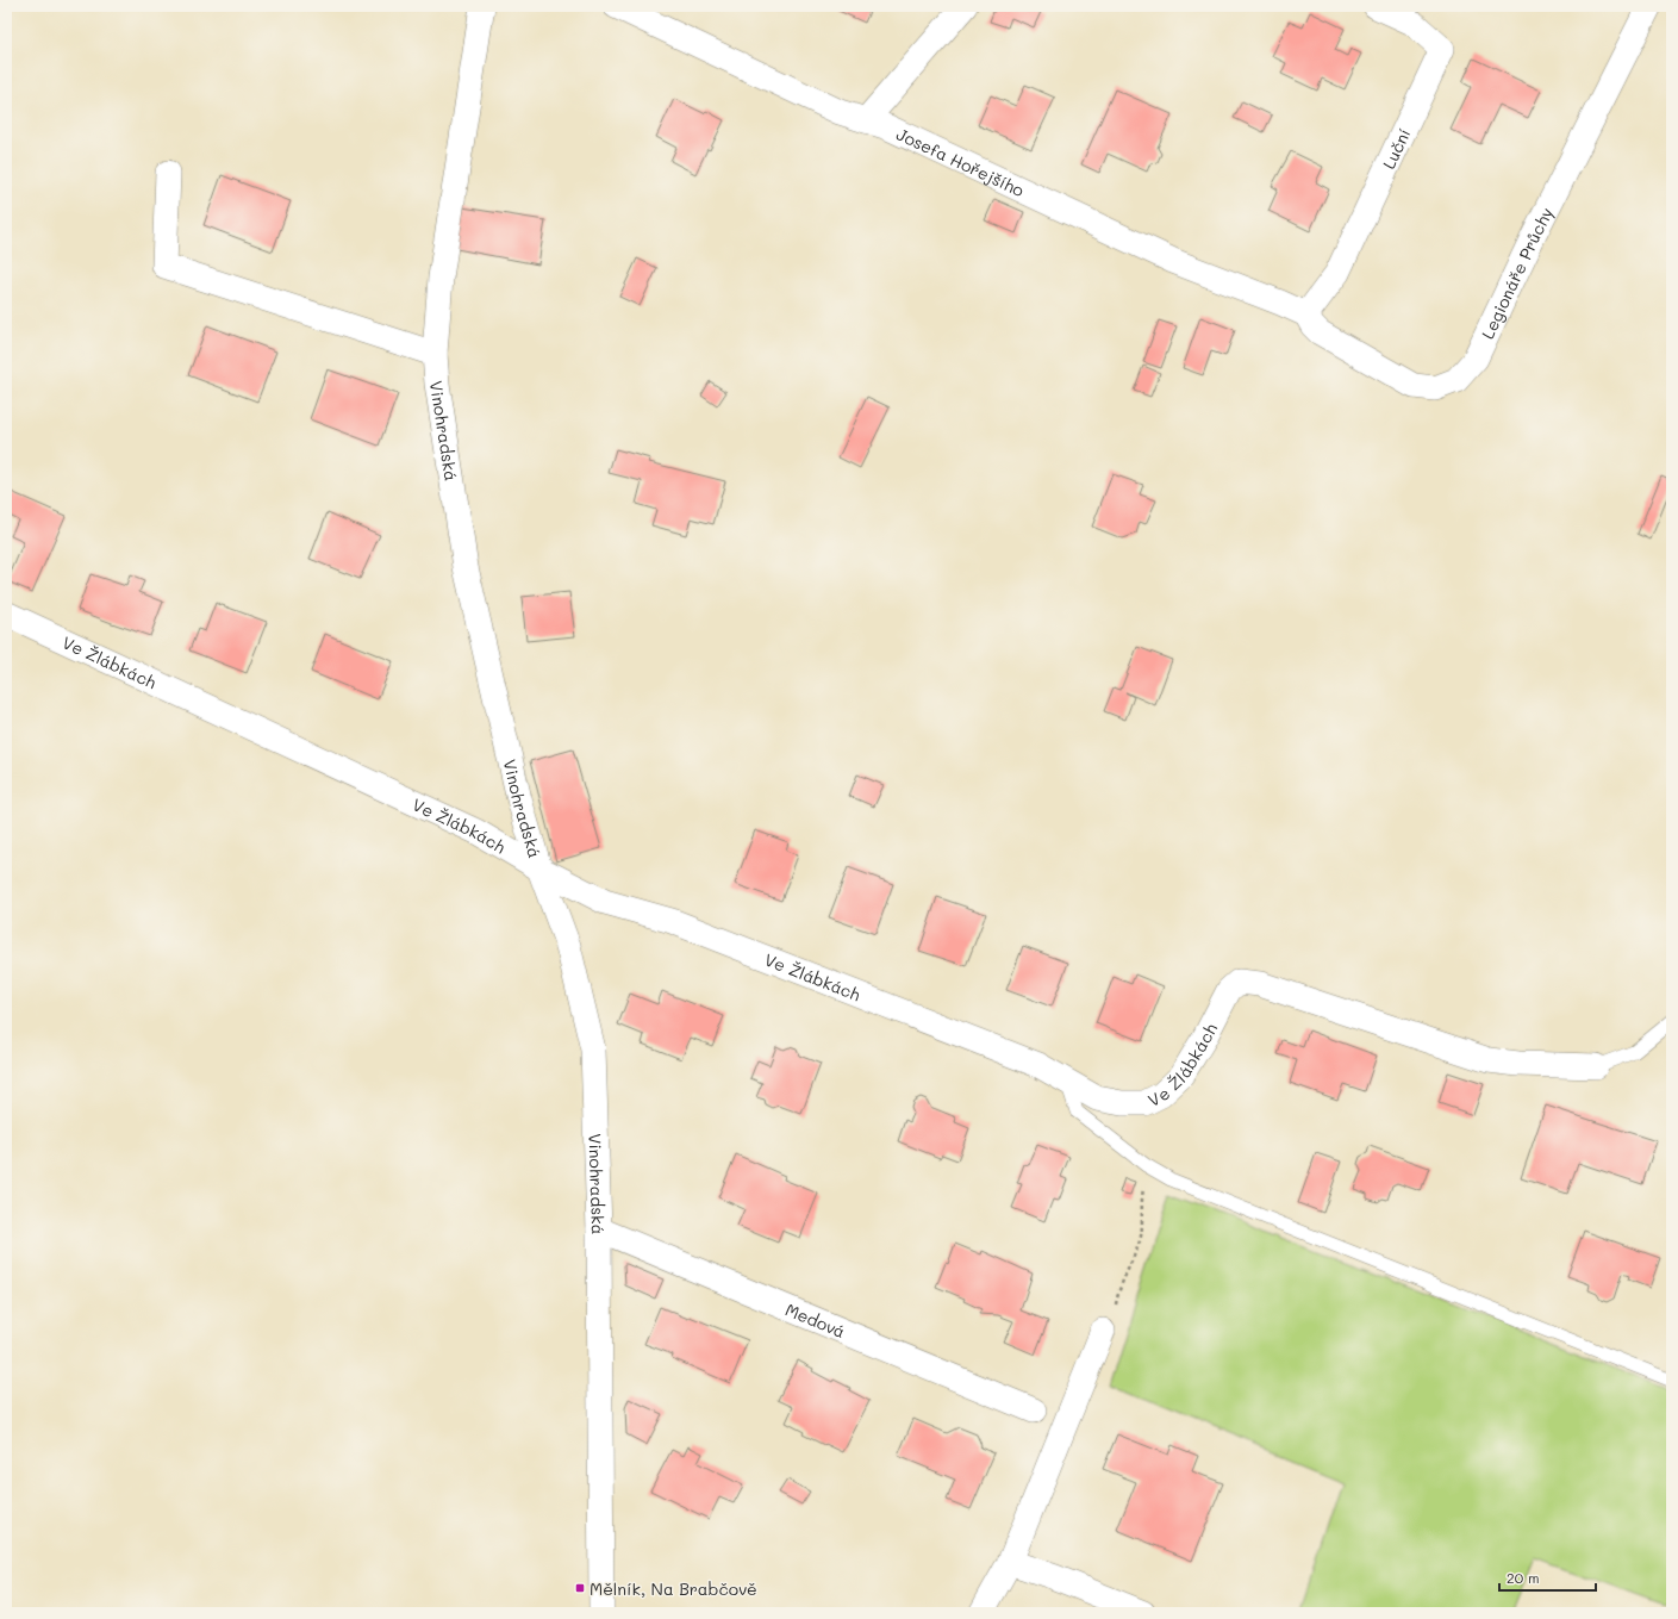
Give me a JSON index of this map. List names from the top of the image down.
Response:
{
  "streets": {
    "street": [
      "Luční",
      "Josefa Hořejšího",
      "Legionáře Průchy",
      "Vinohradská",
      "Ve Žlábkách",
      "Medová"
    ]
  },
  "crossings": [
    ["Luční", "Josefa Hořejšího"],
    ["Luční", "Legionáře Průchy"],
    ["Josefa Hořejšího", "Legionáře Průchy"],
    ["Vinohradská", "Ve Žlábkách"],
    ["Vinohradská", "Medová"]
  ],
  "places": {
    "transit": ["Mělník, Na Brabčově"]
  },
  "scale_bar": "20 m"
}
